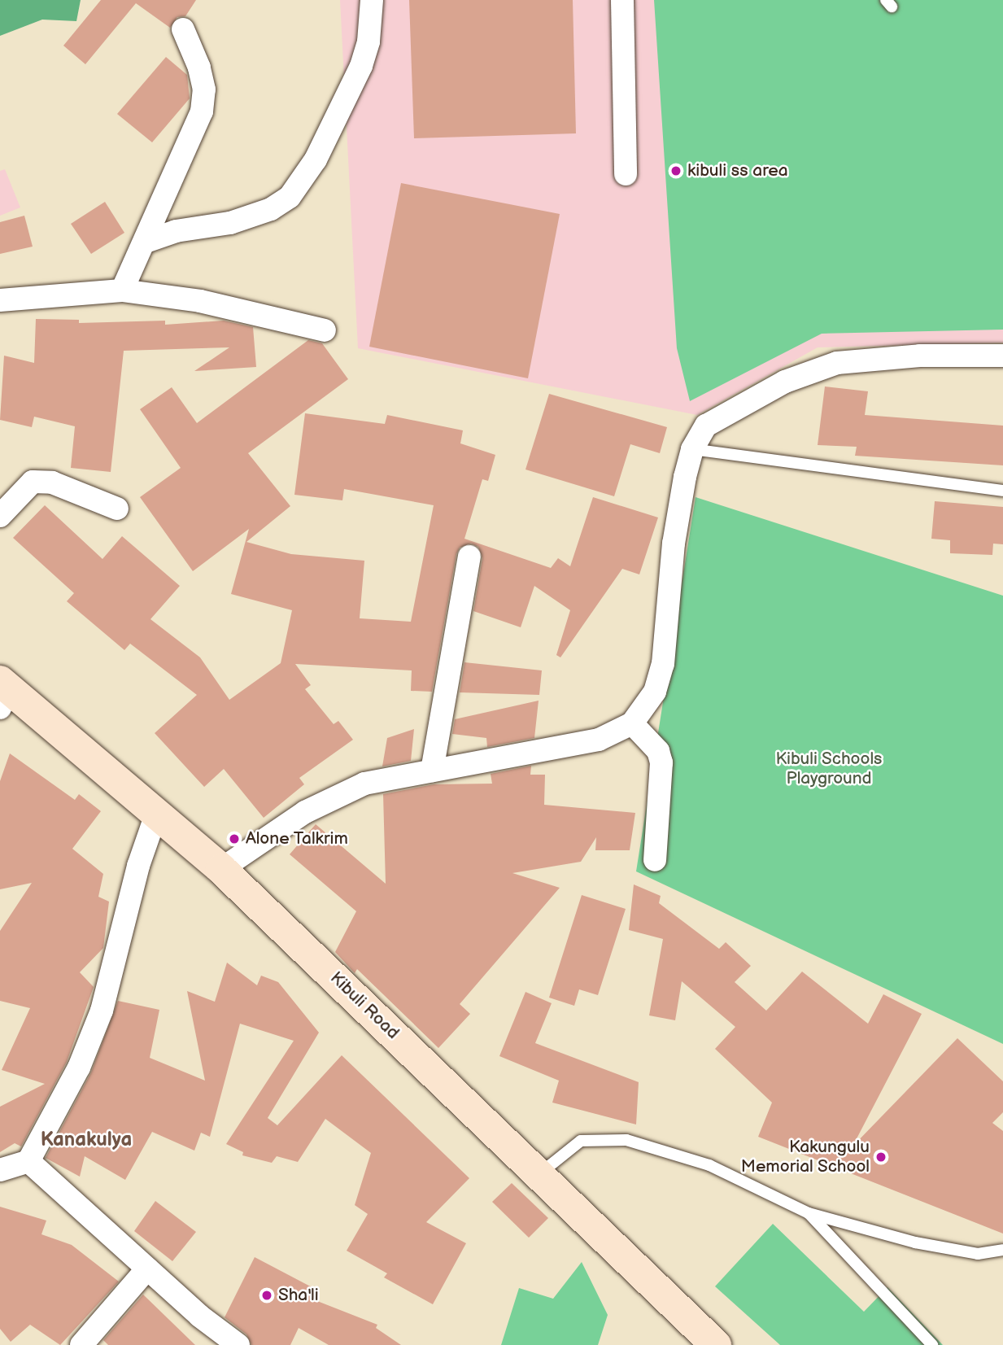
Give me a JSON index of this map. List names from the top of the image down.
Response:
{
  "streets": {
    "street": ["Kibuli Road"]
  },
  "districts": ["Kanakulya"],
  "parks": ["Kibuli Schools Playground"],
  "places": [
    "kibuli ss area",
    "Alone Talkrim",
    "Kakungulu Memorial School",
    "Sha'li"
  ]
}
